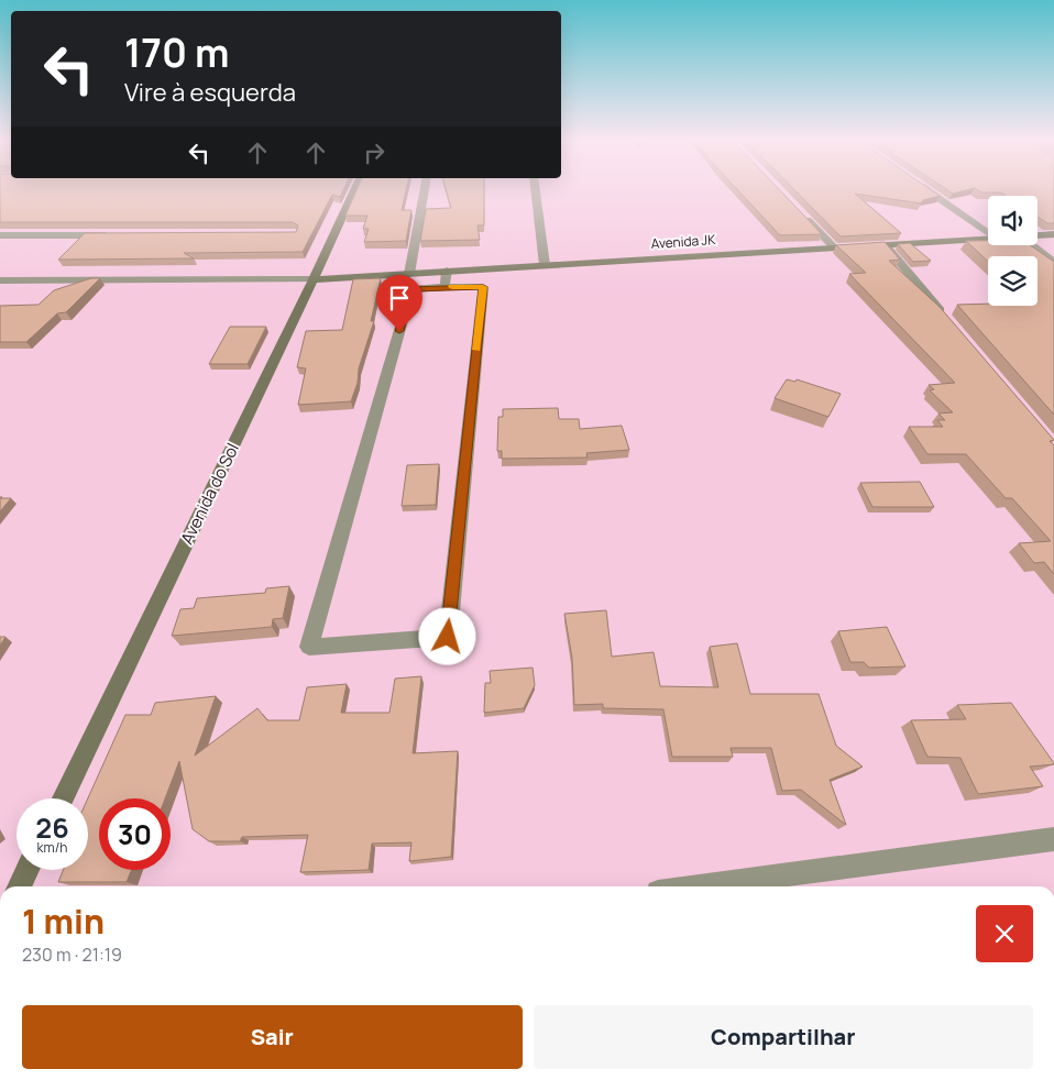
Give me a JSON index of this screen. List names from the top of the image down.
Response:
{
  "streets": {
    "street": ["Avenida JK", "Avenida do Sol"]
  },
  "crossings": [
    ["Avenida JK", "Avenida do Sol"]
  ],
  "page": {
    "turn": ["170 m", "Vire à esquerda"],
    "speed": "26 km/h",
    "limit": "30",
    "heading": ["1 min", "230 m · 21:19"],
    "buttons": ["Sair", "Compartilhar"]
  }
}
